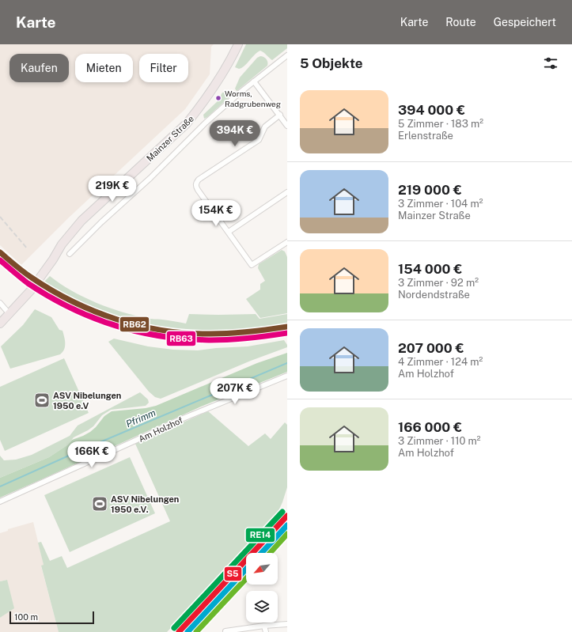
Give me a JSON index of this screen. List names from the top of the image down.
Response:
{
  "streets": {
    "main road": ["Mainzer Straße"],
    "street": ["Am Holzhof"]
  },
  "water": ["Pfrimm"],
  "places": {
    "other": ["Worms, Radgrubenweg"],
    "sports": ["ASV Nibelungen 1950 e.V", "ASV Nibelungen 1950 e.V."]
  },
  "lines": [
    "transit line RB62",
    "transit line RB63",
    "transit line RE14",
    "transit line S5"
  ],
  "scale_bar": "100 m",
  "north": "bottom left",
  "page": {
    "header": "Karte",
    "nav": ["Karte", "Route", "Gespeichert"],
    "heading": "5 Objekte",
    "chip": ["Kaufen", "Mieten", "Filter"],
    "list": [
      {
        "name": "394 000 €",
        "note": "5 Zimmer · 183 m² · Erlenstraße"
      },
      {
        "name": "219 000 €",
        "note": "3 Zimmer · 104 m² · Mainzer Straße"
      },
      {
        "name": "154 000 €",
        "note": "3 Zimmer · 92 m² · Nordendstraße"
      },
      {
        "name": "207 000 €",
        "note": "4 Zimmer · 124 m² · Am Holzhof"
      },
      {
        "name": "166 000 €",
        "note": "3 Zimmer · 110 m² · Am Holzhof"
      }
    ],
    "price": [
      "394K €",
      "219K €",
      "154K €",
      "207K €",
      "166K €"
    ],
    "scale": "100 m"
  }
}
